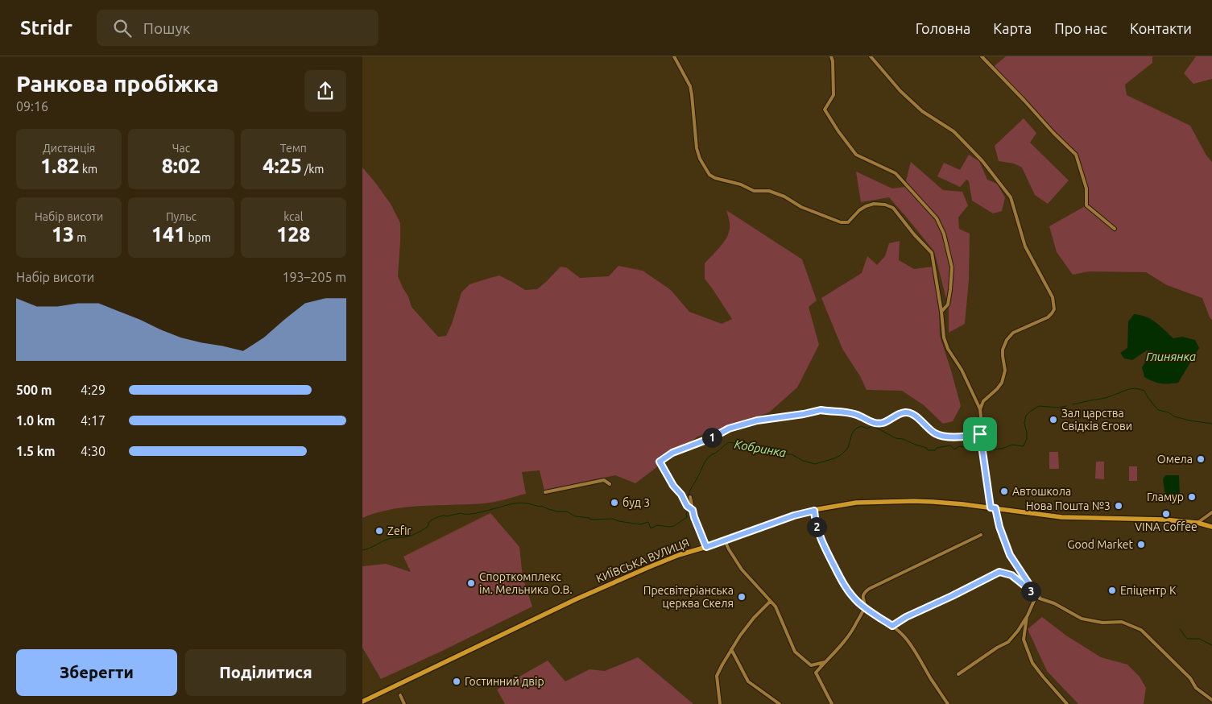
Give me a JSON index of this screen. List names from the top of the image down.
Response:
{
  "streets": {
    "main road": ["КИЇВСЬКА ВУЛИЦЯ"]
  },
  "water": ["Глинянка", "Кобринка"],
  "places": [
    "Зал царства Свідків Єгови",
    "Омела",
    "Автошкола",
    "Гламур",
    "буд 3",
    "Нова Пошта №3",
    "VINA Coffee",
    "Zefir",
    "Good Market",
    "Спорткомплекс ім. Мельника О.В.",
    "Епіцентр К",
    "Пресвітеріанська церква Скеля",
    "Гостинний двір"
  ],
  "page": {
    "header": "Stridr",
    "search": "Пошук",
    "nav": [
      "Головна",
      "Карта",
      "Про нас",
      "Контакти"
    ],
    "heading": ["Ранкова пробіжка", "09:16"],
    "stats": [
      ["Дистанція", "1.82 km"],
      ["Час", "8:02"],
      ["Темп", "4:25 /km"],
      ["Набір висоти", "13 m"],
      ["Пульс", "141 bpm"],
      ["kcal", "128"]
    ],
    "chart": ["Набір висоти", "193–205 m"],
    "list": [
      {
        "name": "500 m",
        "note": "4:29"
      },
      {
        "name": "1.0 km",
        "note": "4:17"
      },
      {
        "name": "1.5 km",
        "note": "4:30"
      }
    ],
    "pins": ["1", "2", "3"],
    "buttons": ["Зберегти", "Поділитися"]
  }
}
